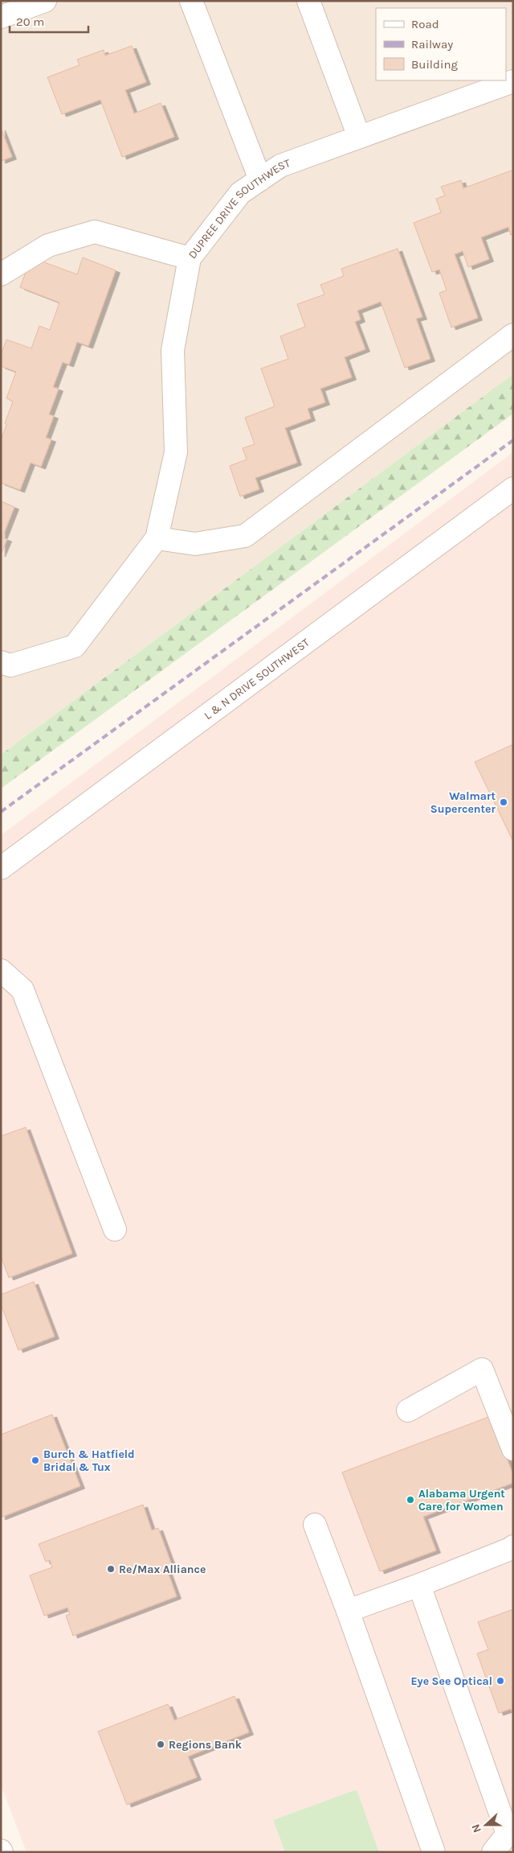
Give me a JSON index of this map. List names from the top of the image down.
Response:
{
  "streets": {
    "street": ["DUPREE DRIVE SOUTHWEST", "L & N DRIVE SOUTHWEST"]
  },
  "places": [
    "Walmart Supercenter",
    "Burch & Hatfield Bridal & Tux",
    "Alabama Urgent Care for Women",
    "Re/Max Alliance",
    "Eye See Optical",
    "Regions Bank"
  ],
  "legend": ["Road", "Railway", "Building"],
  "scale_bar": "20 m",
  "north": "left"
}
